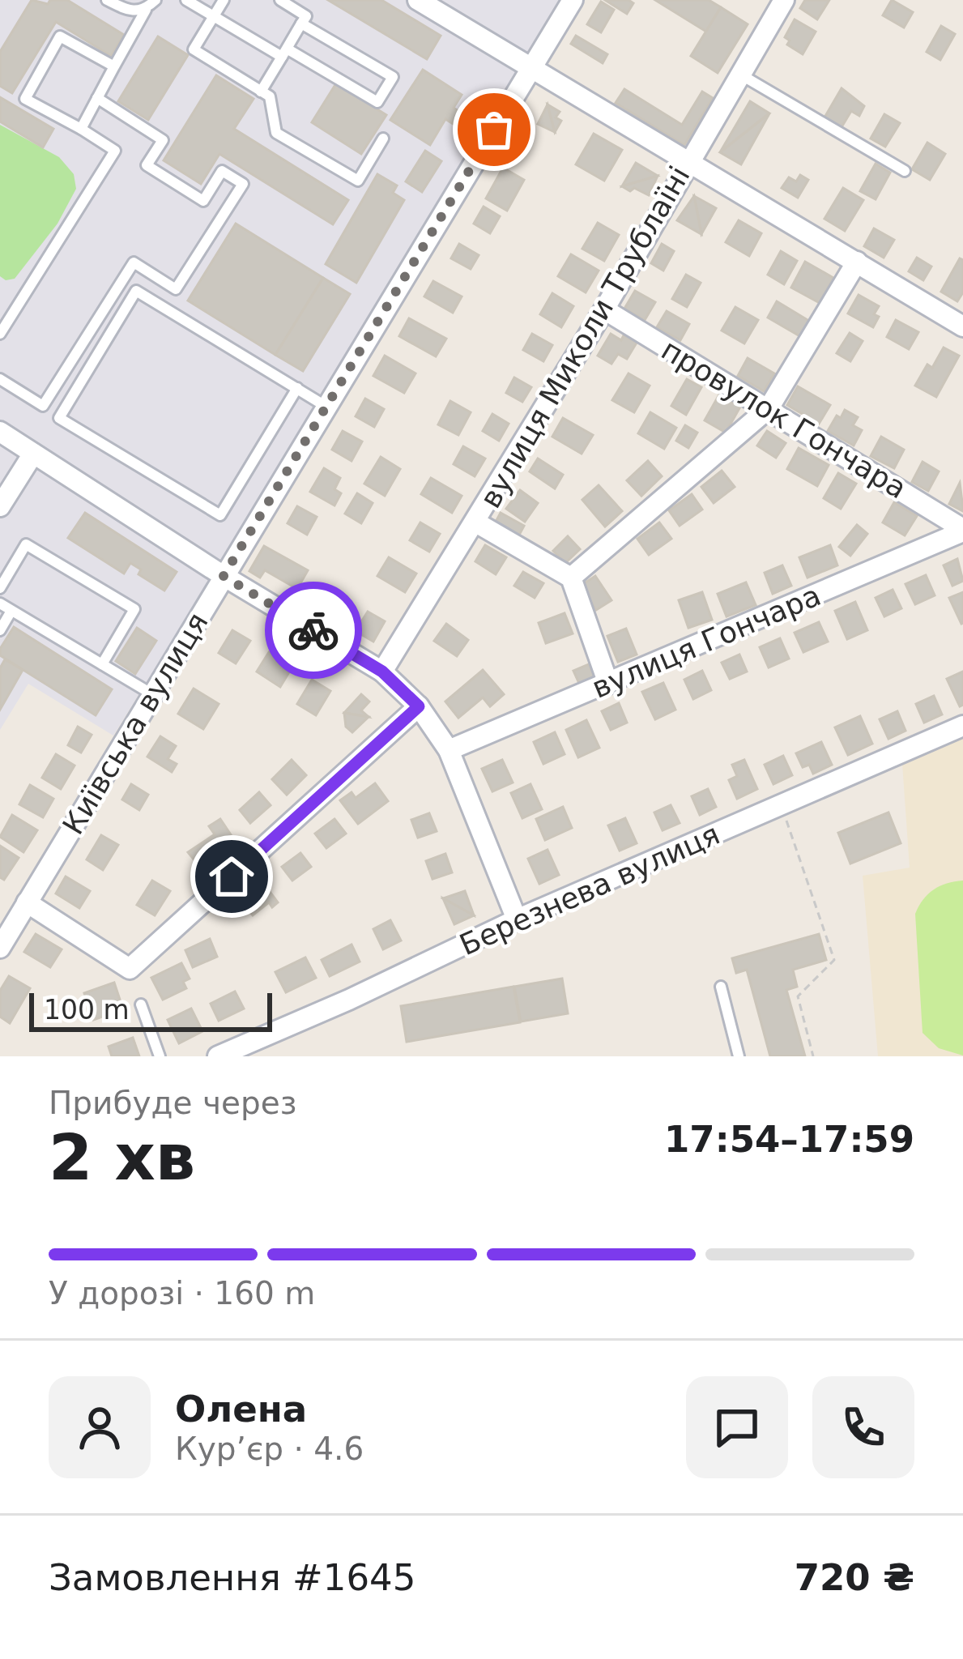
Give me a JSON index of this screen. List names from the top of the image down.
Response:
{
  "streets": {
    "street": [
      "вулиця Миколи Трублаїні",
      "провулок Гончара",
      "вулиця Гончара",
      "Київська вулиця",
      "Березнева вулиця"
    ]
  },
  "crossings": [
    ["вулиця Миколи Трублаїні", "провулок Гончара"],
    ["провулок Гончара", "вулиця Гончара"]
  ],
  "scale_bar": "100 m",
  "page": {
    "scale": "100 m",
    "heading": ["2 хв", "Прибуде через", "17:54–17:59"],
    "panel": [
      "Олена",
      "Кур’єр · 4.6",
      "Замовлення #1645",
      "720 ₴"
    ],
    "bar": "У дорозі · 160 m"
  }
}
